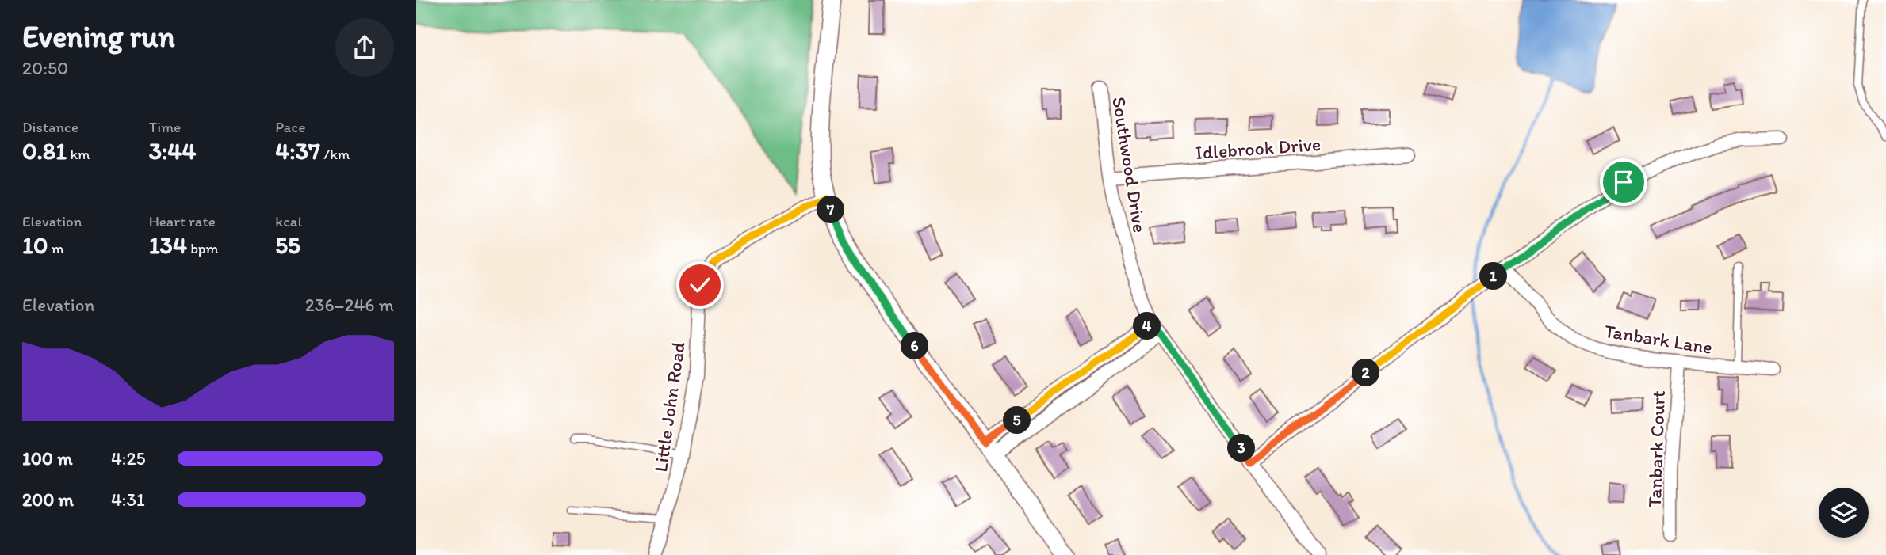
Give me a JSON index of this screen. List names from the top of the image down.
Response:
{
  "streets": {
    "street": [
      "Idlebrook Drive",
      "Southwood Drive",
      "Tanbark Lane",
      "Little John Road",
      "Tanbark Court"
    ]
  },
  "crossings": [
    ["Idlebrook Drive", "Southwood Drive"],
    ["Tanbark Lane", "Tanbark Court"]
  ],
  "page": {
    "heading": ["Evening run", "20:50"],
    "stats": [
      ["Distance", "0.81 km"],
      ["Time", "3:44"],
      ["Pace", "4:37 /km"],
      ["Elevation", "10 m"],
      ["Heart rate", "134 bpm"],
      ["kcal", "55"]
    ],
    "pins": [
      "7",
      "1",
      "4",
      "6",
      "2",
      "5",
      "3"
    ],
    "chart": ["Elevation", "236–246 m"],
    "list": [
      {
        "name": "100 m",
        "note": "4:25"
      },
      {
        "name": "200 m",
        "note": "4:31"
      }
    ]
  }
}
